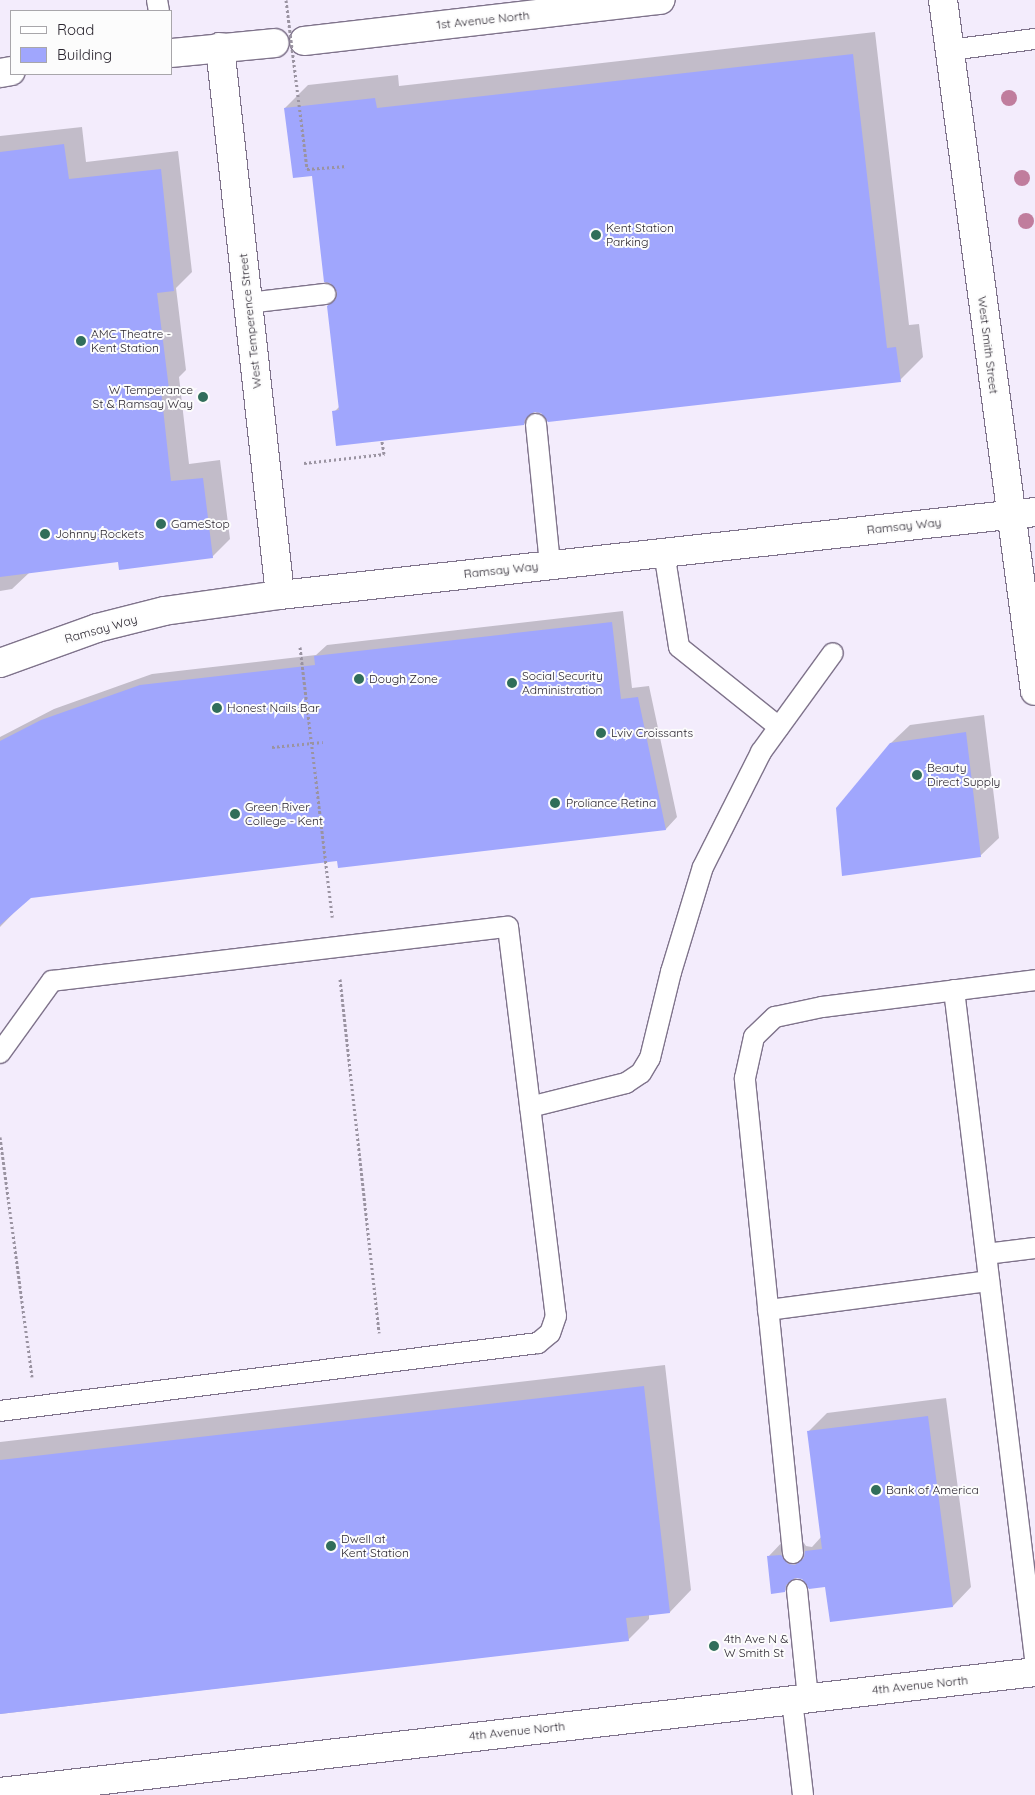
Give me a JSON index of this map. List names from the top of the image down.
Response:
{
  "streets": {
    "street": [
      "1st Avenue North",
      "West Temperence Street",
      "West Smith Street",
      "Ramsay Way",
      "4th Avenue North"
    ]
  },
  "crossings": [
    ["West Temperence Street", "Ramsay Way"],
    ["West Smith Street", "Ramsay Way"]
  ],
  "places": [
    "Kent Station Parking",
    "AMC Theatre - Kent Station",
    "W Temperance St & Ramsay Way",
    "GameStop",
    "Johnny Rockets",
    "Dough Zone",
    "Social Security Administration",
    "Honest Nails Bar",
    "Lviv Croissants",
    "Beauty Direct Supply",
    "Proliance Retina",
    "Green River College - Kent",
    "Bank of America",
    "Dwell at Kent Station",
    "4th Ave N & W Smith St"
  ],
  "legend": ["Road", "Building"]
}
